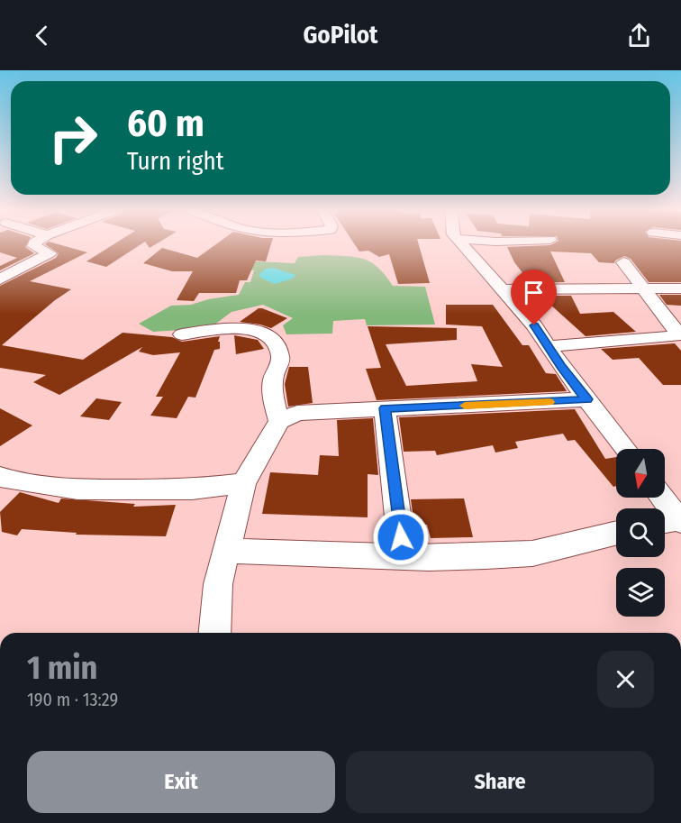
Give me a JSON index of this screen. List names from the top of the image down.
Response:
{
  "north": "bottom",
  "page": {
    "header": "GoPilot",
    "turn": ["60 m", "Turn right"],
    "heading": ["1 min", "190 m · 13:29"],
    "buttons": ["Exit", "Share"]
  }
}
